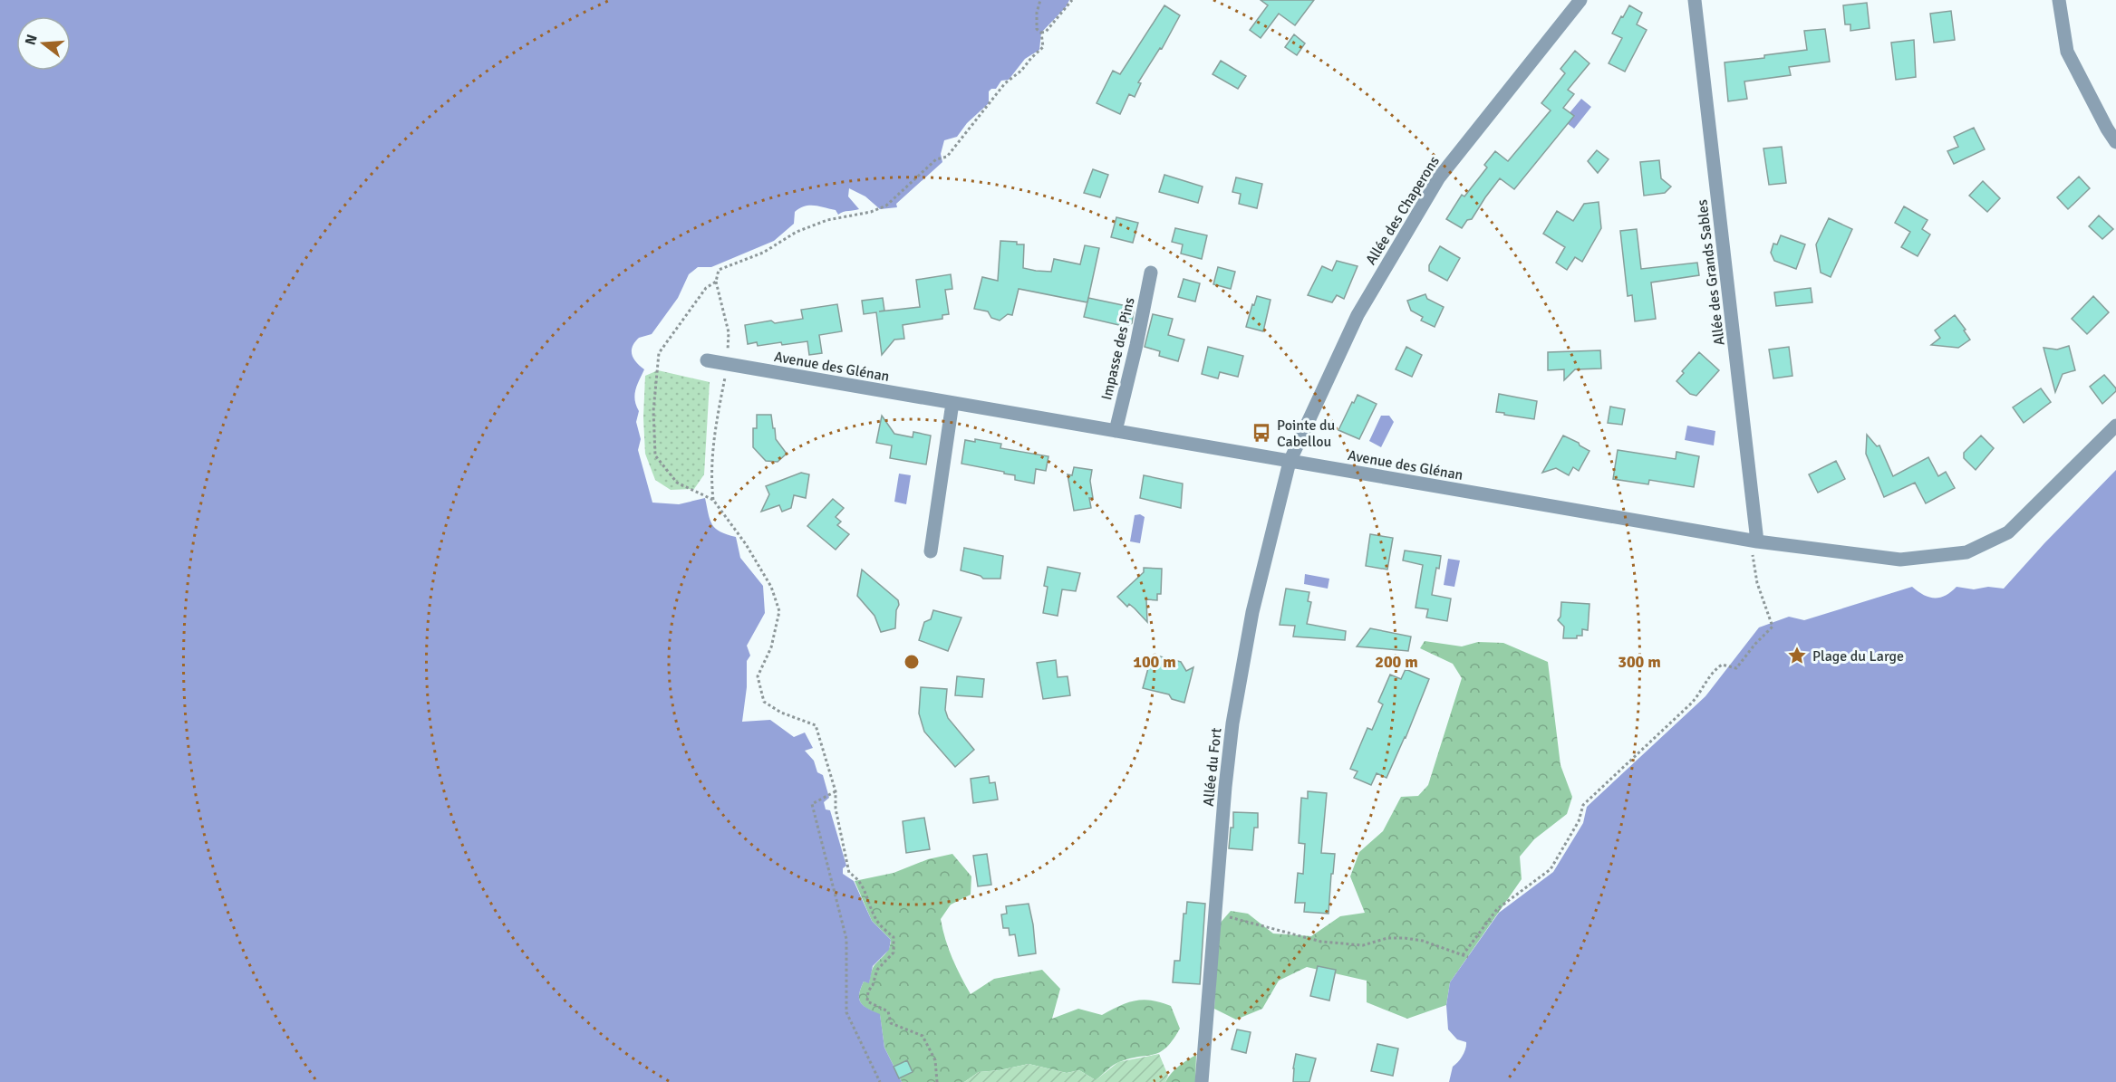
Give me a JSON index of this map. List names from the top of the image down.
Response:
{
  "streets": {
    "street": [
      "Allée des Chaperons",
      "Allée des Grands Sables",
      "Impasse des Pins",
      "Avenue des Glénan",
      "Allée du Fort"
    ]
  },
  "crossings": [
    ["Allée des Chaperons", "Avenue des Glénan"],
    ["Allée des Chaperons", "Allée du Fort"],
    ["Allée des Grands Sables", "Avenue des Glénan"],
    ["Impasse des Pins", "Avenue des Glénan"],
    ["Avenue des Glénan", "Allée du Fort"]
  ],
  "places": {
    "bus stop": ["Pointe du Cabellou"],
    "place": ["Plage du Large"]
  },
  "north": "left",
  "rings": ["100 m", "200 m", "300 m"]
}
